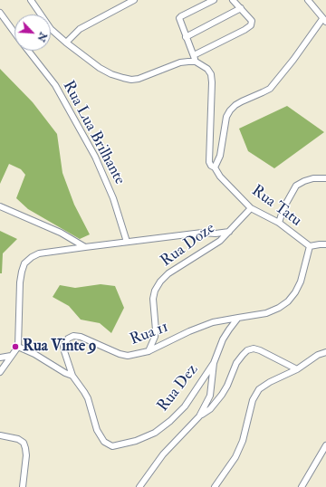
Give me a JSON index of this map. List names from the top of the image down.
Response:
{
  "streets": {
    "street": [
      "Rua Lua Brilhante",
      "Rua Tatu",
      "Rua Doze",
      "Rua 11",
      "Rua Dez"
    ]
  },
  "crossings": [
    ["Rua Tatu", "Rua Doze"],
    ["Rua Tatu", "Rua 11"],
    ["Rua Doze", "Rua 11"],
    ["Rua 11", "Rua Dez"]
  ],
  "places": ["Rua Vinte 9"],
  "north": "bottom right"
}
